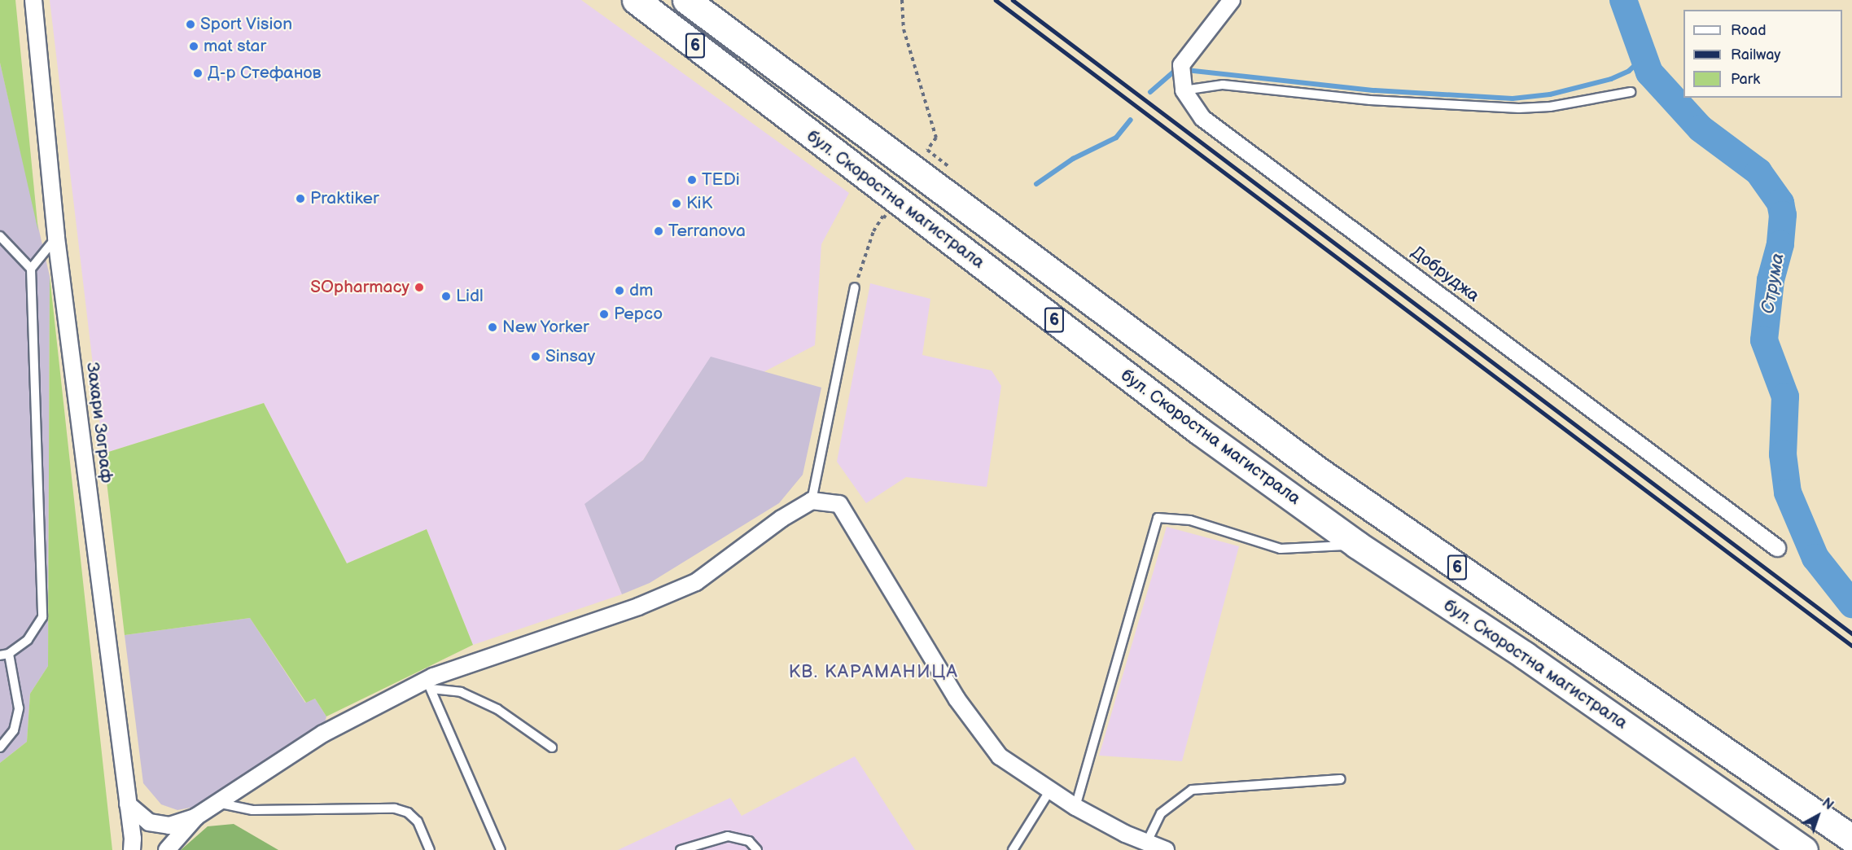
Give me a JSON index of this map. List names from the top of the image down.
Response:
{
  "streets": {
    "highway": ["6", "бул. Скоростна магистрала"],
    "street": ["Добруджа", "Захари Зограф"]
  },
  "districts": ["КВ. КАРАМАНИЦА"],
  "water": ["Струма"],
  "places": [
    "Sport Vision",
    "mat star",
    "Д-р Стефанов",
    "TEDi",
    "Praktiker",
    "KiK",
    "Terranova",
    "SOpharmacy",
    "dm",
    "Lidl",
    "Pepco",
    "New Yorker",
    "Sinsay"
  ],
  "legend": ["Road", "Railway", "Park"],
  "north": "top right"
}
